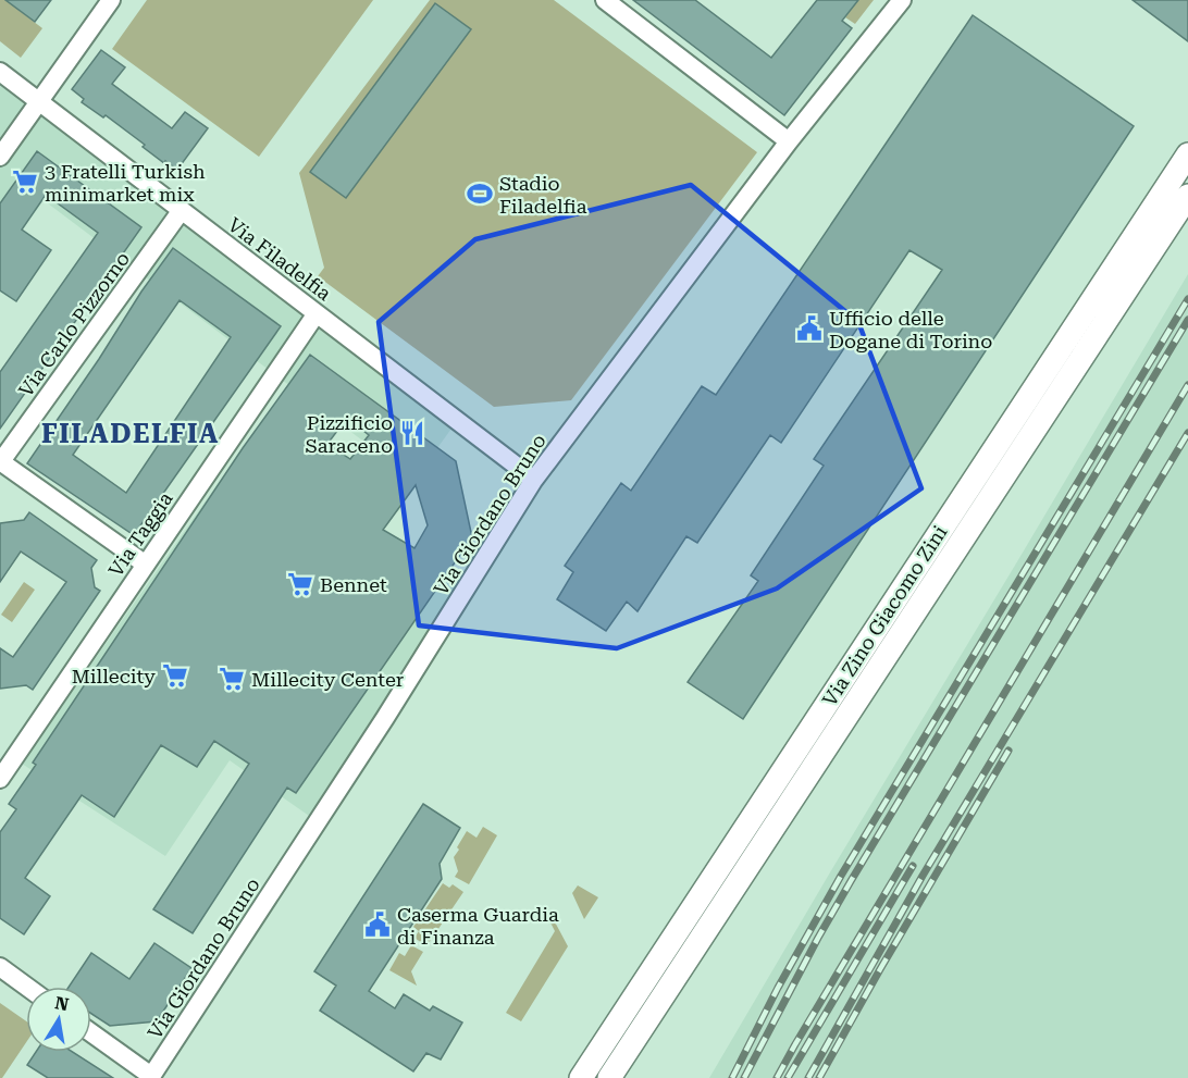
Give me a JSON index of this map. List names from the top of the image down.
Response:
{
  "streets": {
    "street": [
      "Via Filadelfia",
      "Via Carlo Pizzorno",
      "Via Giordano Bruno",
      "Via Taggia",
      "Via Zino Giacomo Zini"
    ]
  },
  "crossings": [
    ["Via Filadelfia", "Via Carlo Pizzorno"],
    ["Via Filadelfia", "Via Giordano Bruno"],
    ["Via Filadelfia", "Via Taggia"]
  ],
  "districts": ["FILADELFIA"],
  "places": {
    "supermarket": [
      "3 Fratelli Turkish minimarket mix",
      "Bennet",
      "Millecity",
      "Millecity Center"
    ],
    "sports": ["Stadio Filadelfia"],
    "public building": ["Ufficio delle Dogane di Torino", "Caserma Guardia di Finanza"],
    "restaurant": ["Pizzificio Saraceno"]
  },
  "north": "top"
}
